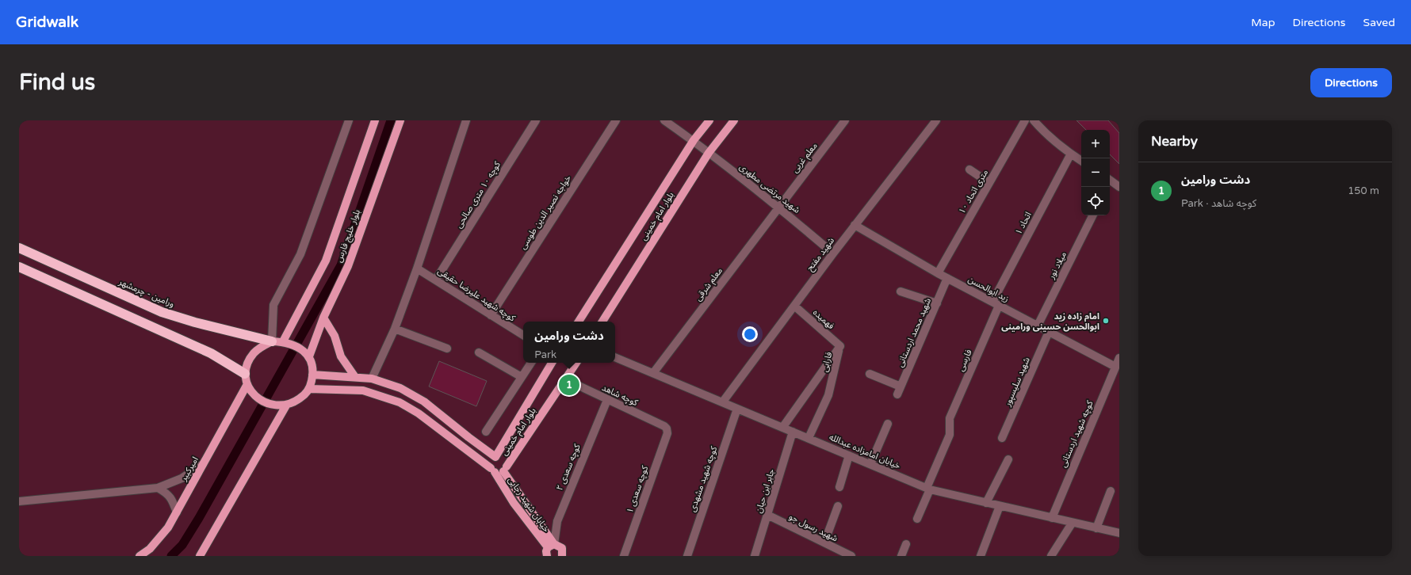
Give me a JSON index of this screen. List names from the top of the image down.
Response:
{
  "streets": {
    "highway": ["ورامین - چرمشهر"],
    "main road": [
      "بلوار امام خمینی",
      "بلوار خلیج فارس",
      "امیرکبیر",
      "خیابان شهید رجایی"
    ],
    "street": [
      "معلم غربی",
      "شهید مرتضی مطهری",
      "۱۰ متری اتحاد",
      "کوچه ۱۰ متری صالحی",
      "خواجه نصیر الدین طوسی",
      "اتحاد ۱",
      "شهید مفتح",
      "میلاد نور",
      "معلم شرقی",
      "زید ابوالحسن",
      "کوچه شهید علیرضا حقیقی",
      "فهمیده",
      "شهید محمد اردستانی",
      "فارسی",
      "فارابی",
      "شهید سلیسپور",
      "کوچه شاهد",
      "کوچه شهید اردستانی",
      "خیابان امامزاده عبدالله",
      "کوچه سعدی ۲",
      "کوچه شهید مشهدی",
      "کوچه سعدی ۱",
      "جابر ابن حیان",
      "شهید رسول جو"
    ]
  },
  "crossings": [
    ["معلم غربی", "شهید مرتضی مطهری"],
    ["معلم غربی", "معلم شرقی"],
    ["شهید مرتضی مطهری", "بلوار امام خمینی"],
    ["شهید مرتضی مطهری", "شهید مفتح"],
    ["شهید مرتضی مطهری", "معلم شرقی"],
    ["۱۰ متری اتحاد", "زید ابوالحسن"],
    ["کوچه ۱۰ متری صالحی", "کوچه شهید علیرضا حقیقی"],
    ["خواجه نصیر الدین طوسی", "کوچه شهید علیرضا حقیقی"],
    ["بلوار امام خمینی", "کوچه شاهد"],
    ["بلوار امام خمینی", "خیابان شهید رجایی"],
    ["اتحاد ۱", "زید ابوالحسن"],
    ["اتحاد ۱", "فارسی"],
    ["بلوار خلیج فارس", "ورامین - چرمشهر"],
    ["بلوار خلیج فارس", "امیرکبیر"],
    ["شهید مفتح", "زید ابوالحسن"],
    ["شهید مفتح", "فهمیده"],
    ["شهید مفتح", "خیابان امامزاده عبدالله"],
    ["میلاد نور", "زید ابوالحسن"],
    ["معلم شرقی", "خیابان امامزاده عبدالله"],
    ["زید ابوالحسن", "شهید محمد اردستانی"],
    ["زید ابوالحسن", "فارسی"],
    ["زید ابوالحسن", "شهید سلیسپور"],
    ["زید ابوالحسن", "کوچه شهید اردستانی"],
    ["ورامین - چرمشهر", "امیرکبیر"],
    ["فهمیده", "فارابی"],
    ["فارسی", "خیابان امامزاده عبدالله"],
    ["فارابی", "خیابان امامزاده عبدالله"],
    ["کوچه شاهد", "کوچه سعدی ۲"],
    ["کوچه شاهد", "کوچه سعدی ۱"],
    ["کوچه شهید اردستانی", "خیابان امامزاده عبدالله"],
    ["خیابان امامزاده عبدالله", "کوچه شهید مشهدی"],
    ["خیابان امامزاده عبدالله", "جابر ابن حیان"],
    ["کوچه سعدی ۲", "خیابان شهید رجایی"],
    ["جابر ابن حیان", "شهید رسول جو"]
  ],
  "places": ["امام زاده زید ابوالحسن حسینی ورامینی"],
  "page": {
    "header": "Gridwalk",
    "nav": ["Map", "Directions", "Saved"],
    "buttons": "Directions",
    "title": "Find us",
    "heading": "Nearby",
    "map_buttons": ["+", "−"],
    "list": [
      {
        "mark": "1",
        "name": "دشت ورامین",
        "note": "Park · کوچه شاهد",
        "value": "150 m"
      }
    ],
    "popup": ["دشت ورامین", "Park"],
    "pins": "1"
  }
}
